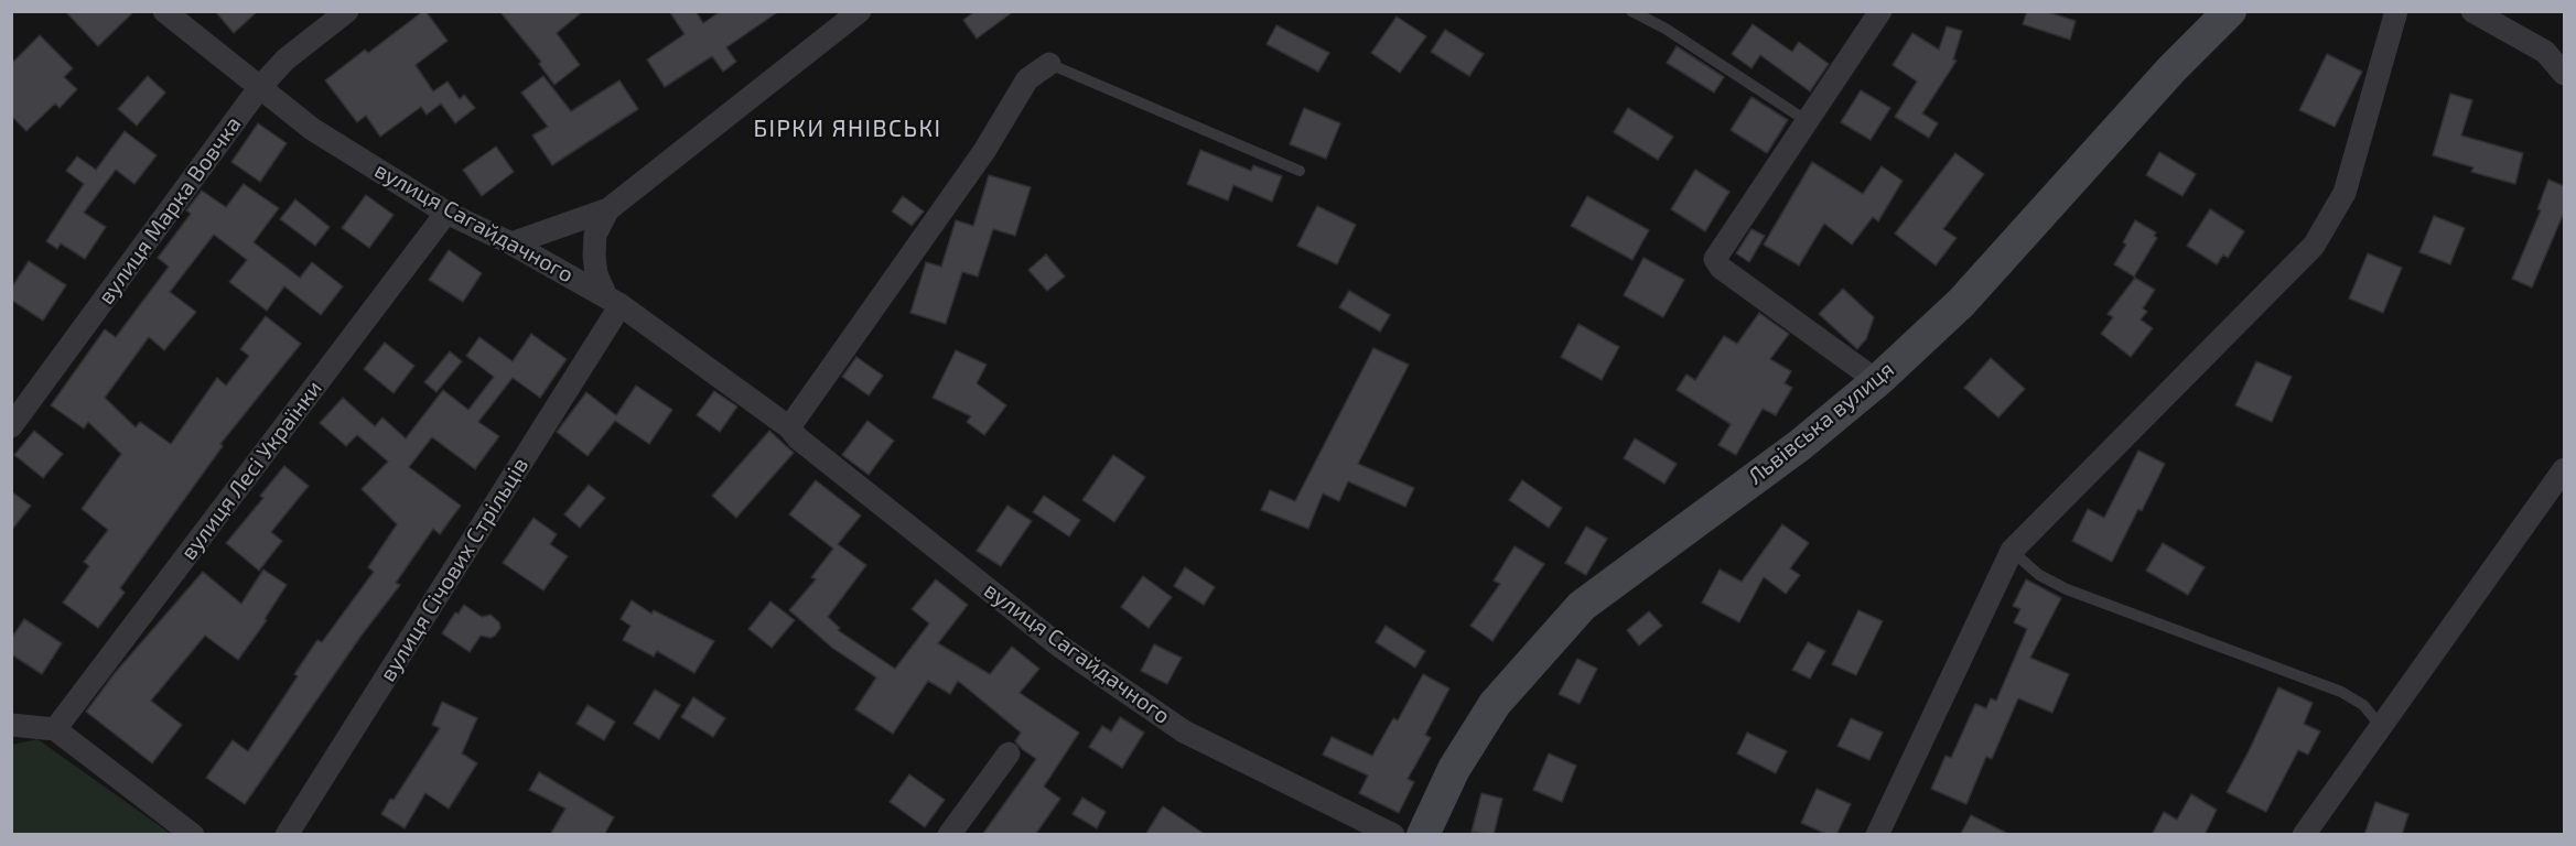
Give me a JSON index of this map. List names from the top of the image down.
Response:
{
  "streets": {
    "main road": ["Львівська вулиця"],
    "street": [
      "вулиця Марка Вовчка",
      "вулиця Сагайдачного",
      "вулиця Лесі Українки",
      "вулиця Січових Стрільців"
    ]
  },
  "crossings": [
    ["вулиця Марка Вовчка", "вулиця Сагайдачного"],
    ["вулиця Сагайдачного", "вулиця Лесі Українки"],
    ["вулиця Сагайдачного", "вулиця Січових Стрільців"]
  ],
  "districts": ["БІРКИ ЯНІВСЬКІ"]
}
